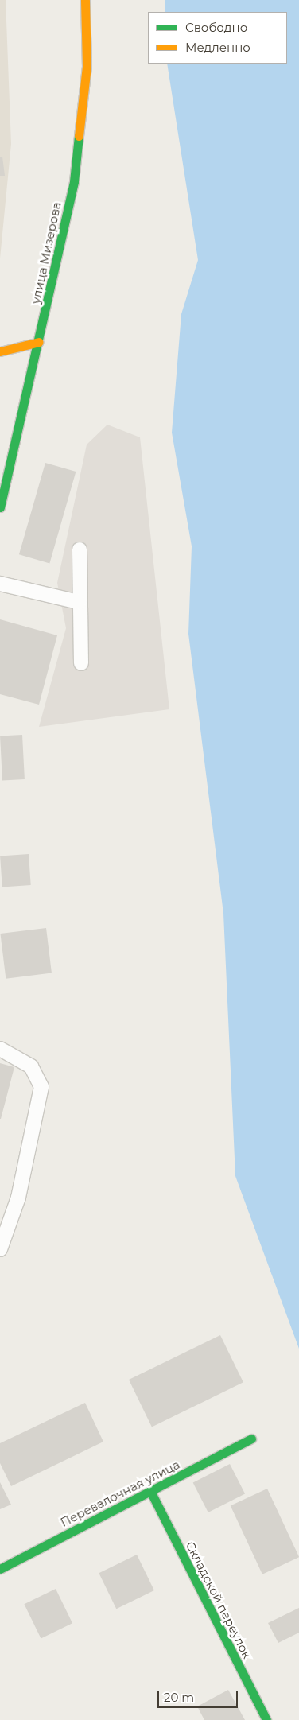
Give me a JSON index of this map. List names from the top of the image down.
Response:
{
  "streets": {
    "street": ["улица Мизерова", "Перевалочная улица", "Складской переулок"]
  },
  "crossings": [
    ["Перевалочная улица", "Складской переулок"]
  ],
  "legend": ["Свободно", "Медленно"],
  "scale_bar": "20 m"
}
